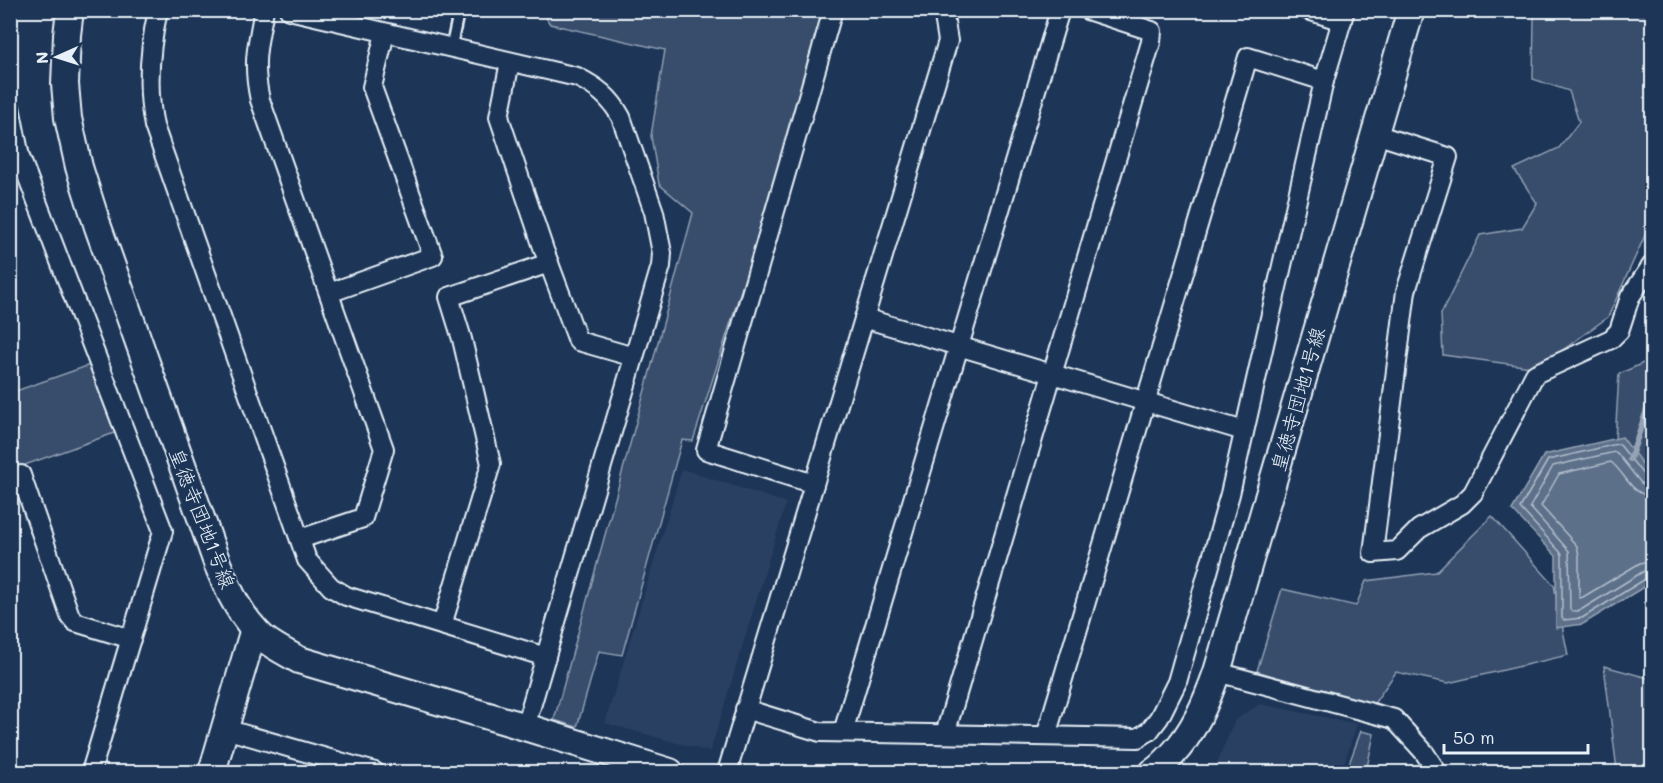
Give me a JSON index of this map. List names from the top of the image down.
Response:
{
  "streets": {
    "street": ["皇徳寺団地1号線"]
  },
  "scale_bar": "50 m",
  "north": "left"
}
